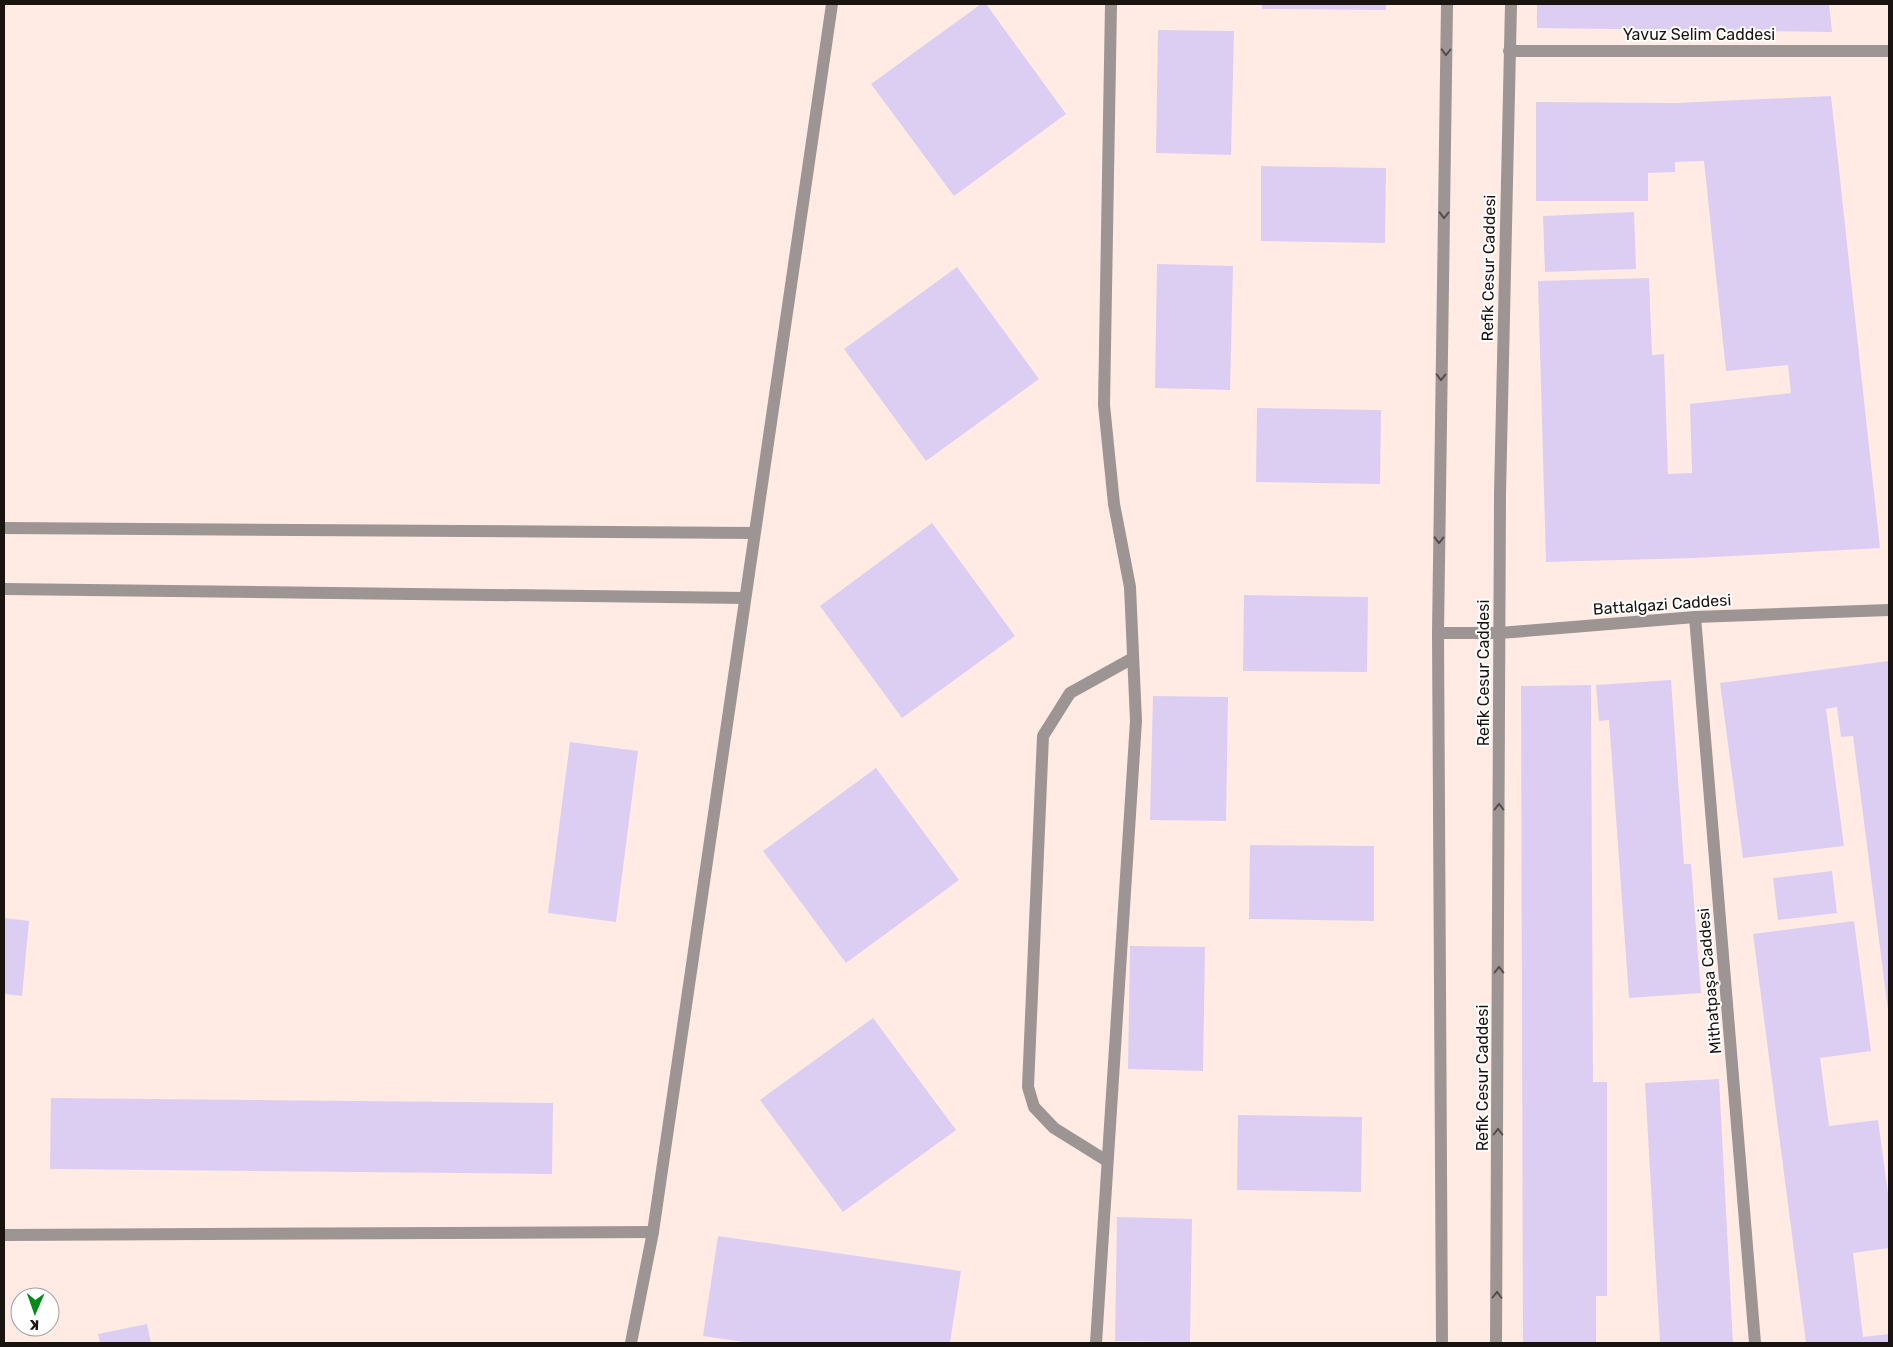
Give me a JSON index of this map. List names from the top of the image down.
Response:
{
  "streets": {
    "street": [
      "Yavuz Selim Caddesi",
      "Refik Cesur Caddesi",
      "Battalgazi Caddesi",
      "Mithatpaşa Caddesi"
    ]
  },
  "crossings": [
    ["Yavuz Selim Caddesi", "Refik Cesur Caddesi"],
    ["Refik Cesur Caddesi", "Battalgazi Caddesi"],
    ["Battalgazi Caddesi", "Mithatpaşa Caddesi"]
  ],
  "north": "bottom"
}
